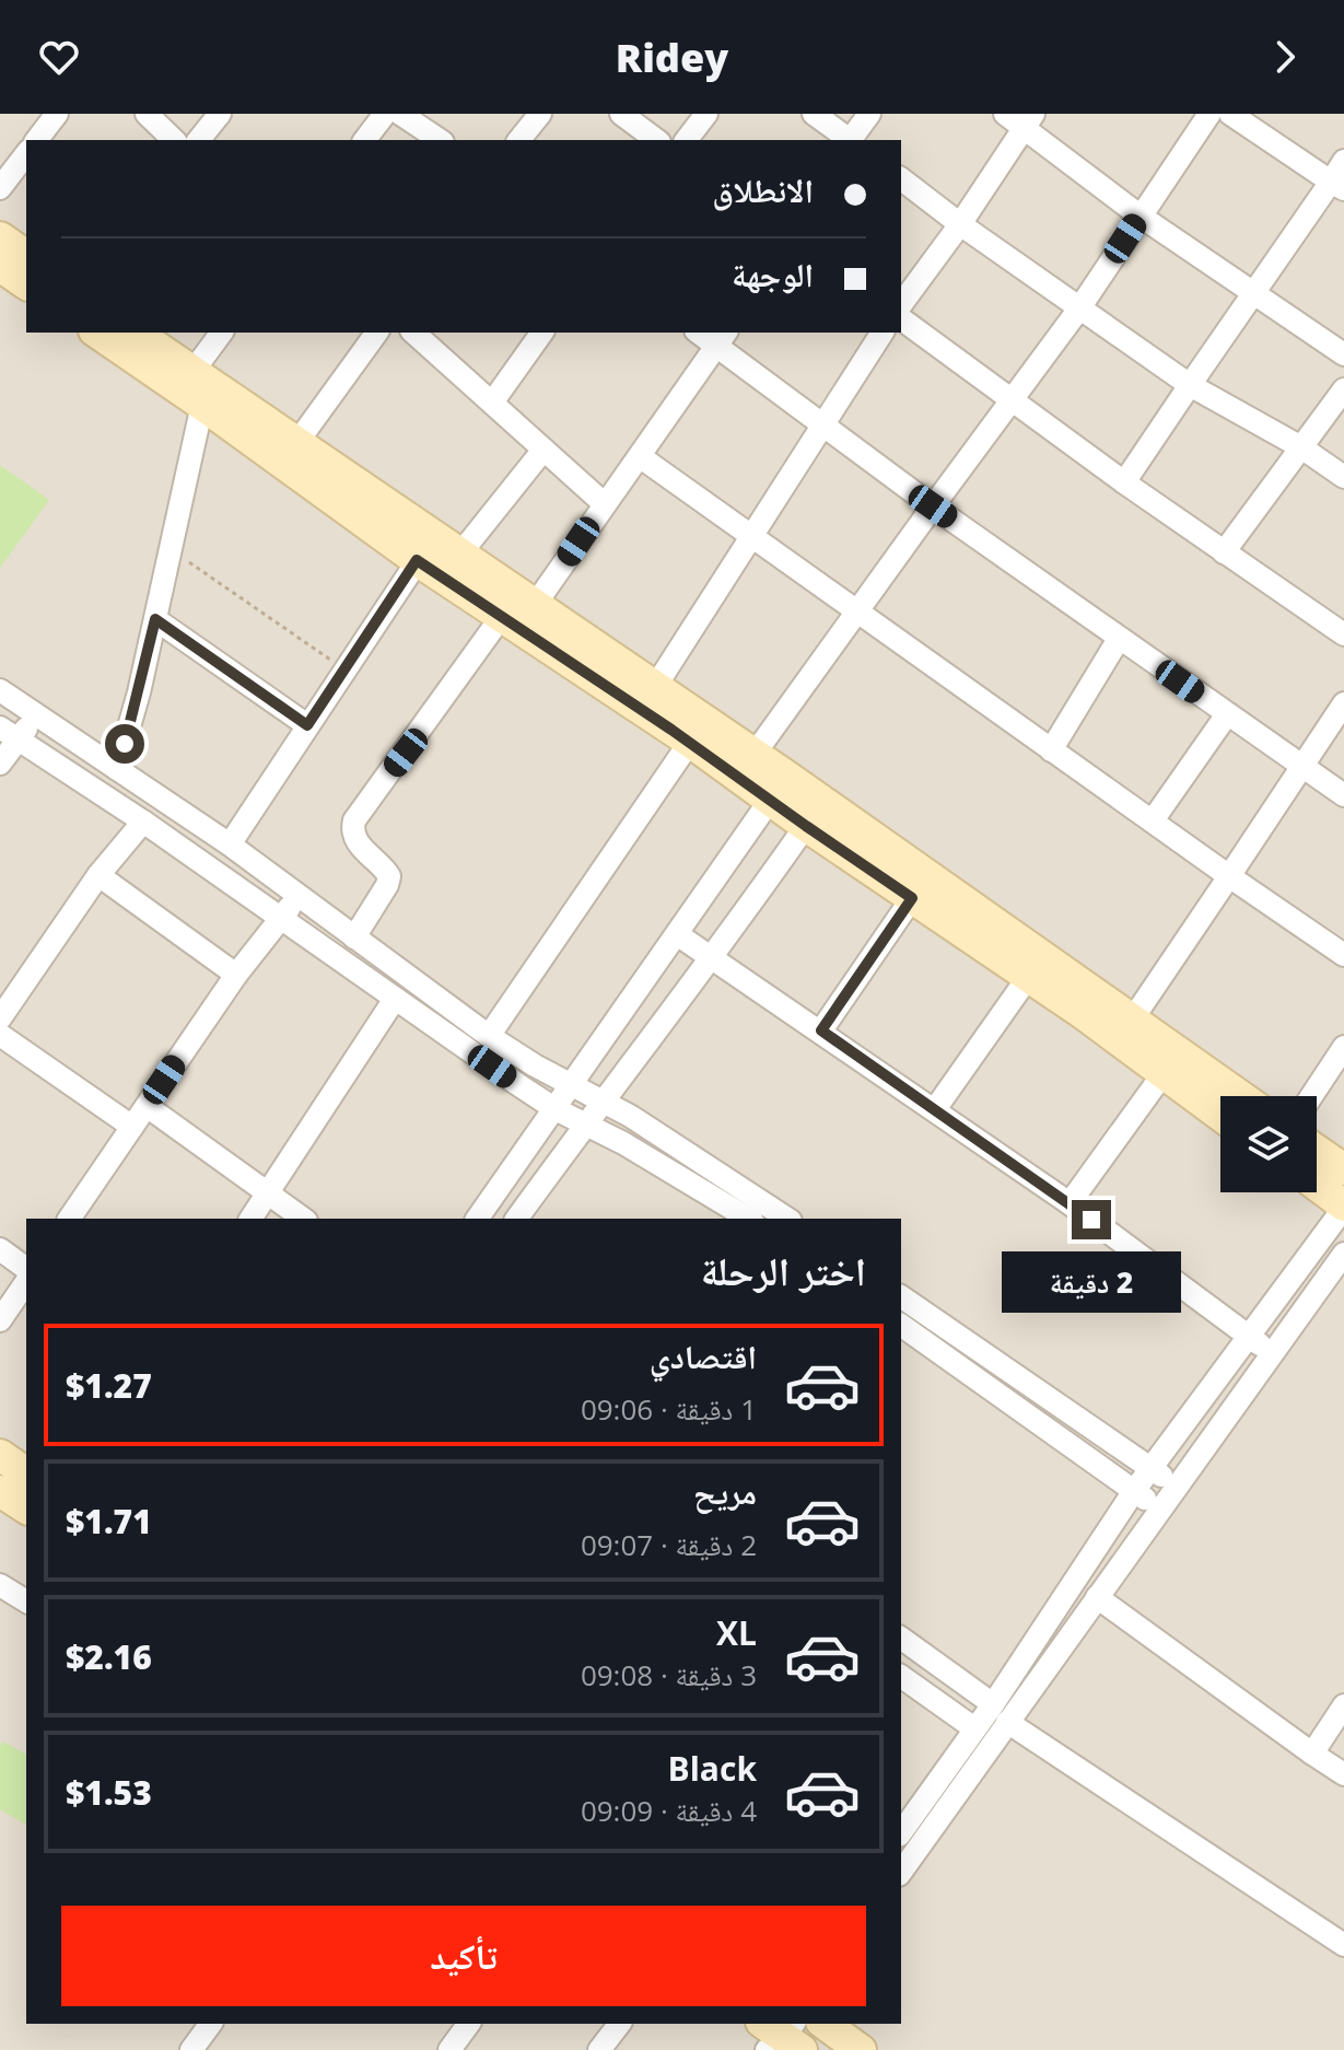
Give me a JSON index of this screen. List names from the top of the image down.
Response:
{
  "page": {
    "header": "Ridey",
    "banner": ["الانطلاق", "الوجهة"],
    "heading": "اختر الرحلة",
    "bubble": "2 دقيقة",
    "list": [
      {
        "name": "اقتصادي",
        "note": "1 دقيقة · 09:06",
        "value": "$1.27"
      },
      {
        "name": "مريح",
        "note": "2 دقيقة · 09:07",
        "value": "$1.71"
      },
      {
        "name": "XL",
        "note": "3 دقيقة · 09:08",
        "value": "$2.16"
      },
      {
        "name": "Black",
        "note": "4 دقيقة · 09:09",
        "value": "$1.53"
      }
    ],
    "buttons": "تأكيد"
  }
}
